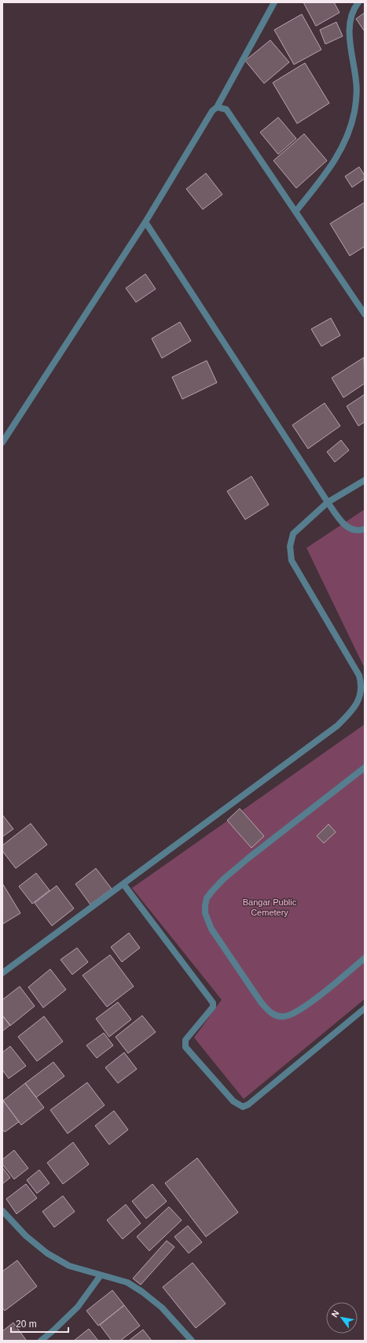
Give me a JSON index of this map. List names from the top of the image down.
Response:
{
  "parks": ["Bangar Public Cemetery"],
  "scale_bar": "20 m",
  "north": "top left"
}
